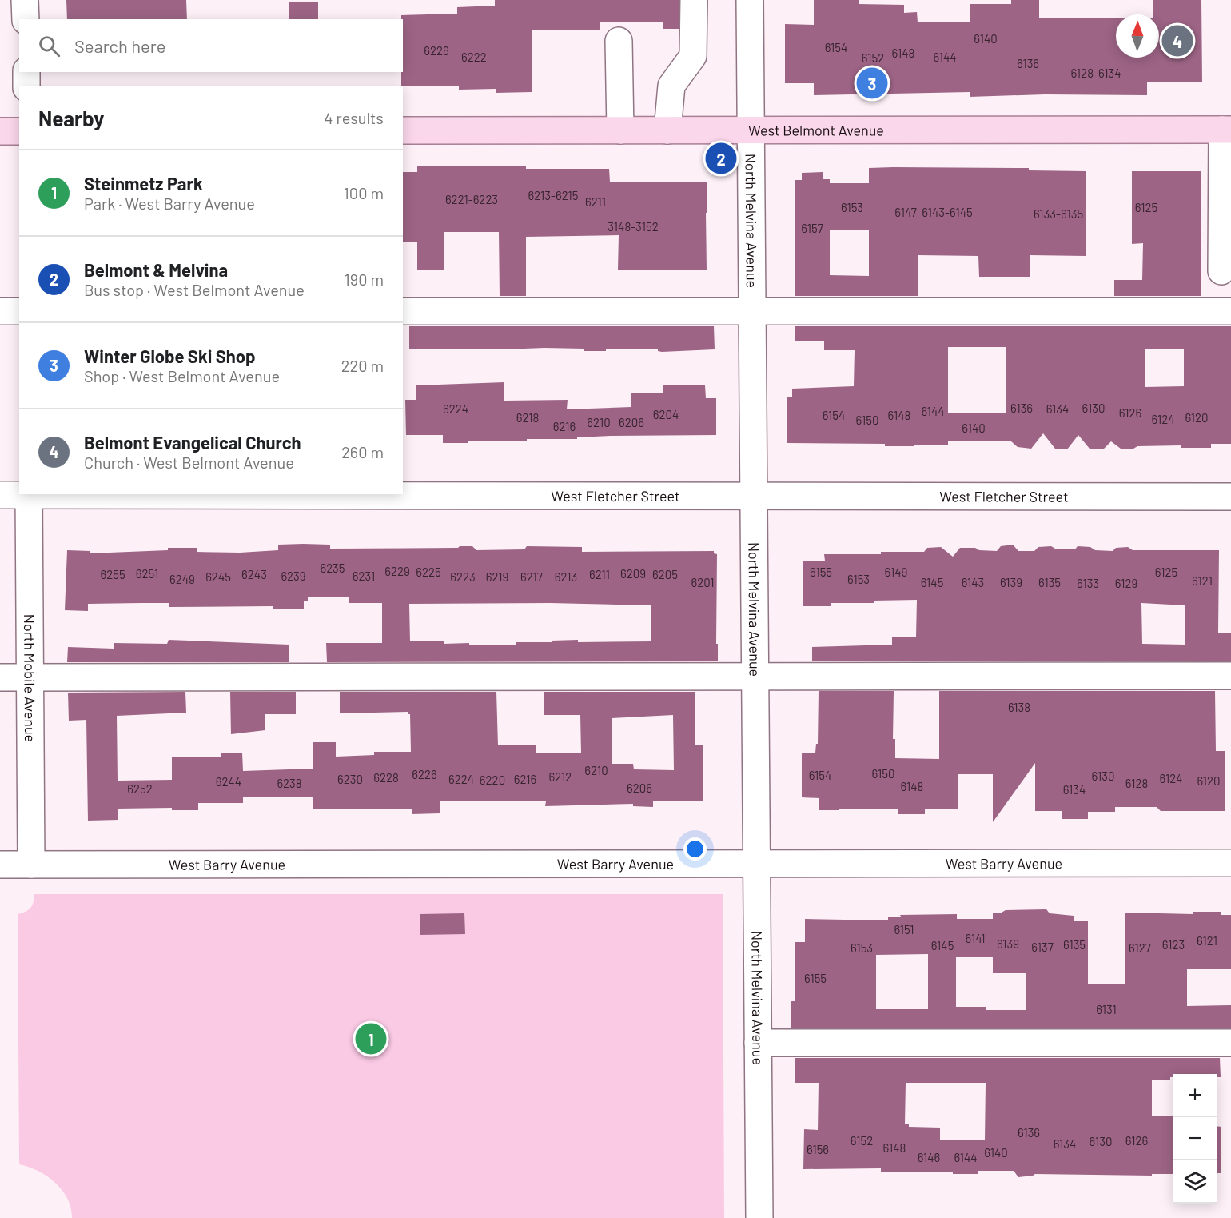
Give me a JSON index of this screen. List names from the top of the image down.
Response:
{
  "streets": {
    "main road": ["West Belmont Avenue"],
    "street": [
      "North Melvina Avenue",
      "West Fletcher Street",
      "North Mobile Avenue",
      "West Barry Avenue"
    ]
  },
  "crossings": [
    ["West Belmont Avenue", "North Melvina Avenue"],
    ["North Melvina Avenue", "West Fletcher Street"],
    ["North Melvina Avenue", "West Barry Avenue"],
    ["West Fletcher Street", "North Mobile Avenue"],
    ["North Mobile Avenue", "West Barry Avenue"]
  ],
  "house_numbers": [
    "6140",
    "6154",
    "6226",
    "6148",
    "6222",
    "6144",
    "6152",
    "6136",
    "6128-6134",
    "6213-6215",
    "6221-6223",
    "6211",
    "6153",
    "6125",
    "6147",
    "6143-6145",
    "6133-6135",
    "3148-3152",
    "6157",
    "6136",
    "6130",
    "6224",
    "6134",
    "6144",
    "6126",
    "6204",
    "6154",
    "6148",
    "6218",
    "6120",
    "6124",
    "6150",
    "6210",
    "6206",
    "6216",
    "6140",
    "6235",
    "6229",
    "6225",
    "6155",
    "6149",
    "6125",
    "6251",
    "6209",
    "6255",
    "6243",
    "6211",
    "6205",
    "6239",
    "6231",
    "6245",
    "6223",
    "6219",
    "6217",
    "6213",
    "6249",
    "6153",
    "6121",
    "6201",
    "6145",
    "6143",
    "6139",
    "6135",
    "6133",
    "6129",
    "6138",
    "6210",
    "6150",
    "6226",
    "6154",
    "6130",
    "6212",
    "6228",
    "6124",
    "6230",
    "6224",
    "6216",
    "6220",
    "6120",
    "6244",
    "6238",
    "6128",
    "6148",
    "6206",
    "6252",
    "6134",
    "6151",
    "6141",
    "6121",
    "6139",
    "6135",
    "6123",
    "6145",
    "6137",
    "6153",
    "6127",
    "6155",
    "6131",
    "6136",
    "6152",
    "6126",
    "6130",
    "6134",
    "6148",
    "6156",
    "6140",
    "6146",
    "6144"
  ],
  "north": "top",
  "page": {
    "search": "Search here",
    "pins": [
      "4",
      "3",
      "2",
      "1"
    ],
    "heading": ["Nearby", "4 results"],
    "list": [
      {
        "mark": "1",
        "name": "Steinmetz Park",
        "note": "Park · West Barry Avenue",
        "value": "100 m"
      },
      {
        "mark": "2",
        "name": "Belmont & Melvina",
        "note": "Bus stop · West Belmont Avenue",
        "value": "190 m"
      },
      {
        "mark": "3",
        "name": "Winter Globe Ski Shop",
        "note": "Shop · West Belmont Avenue",
        "value": "220 m"
      },
      {
        "mark": "4",
        "name": "Belmont Evangelical Church",
        "note": "Church · West Belmont Avenue",
        "value": "260 m"
      }
    ],
    "map_buttons": ["+", "−"]
  }
}
